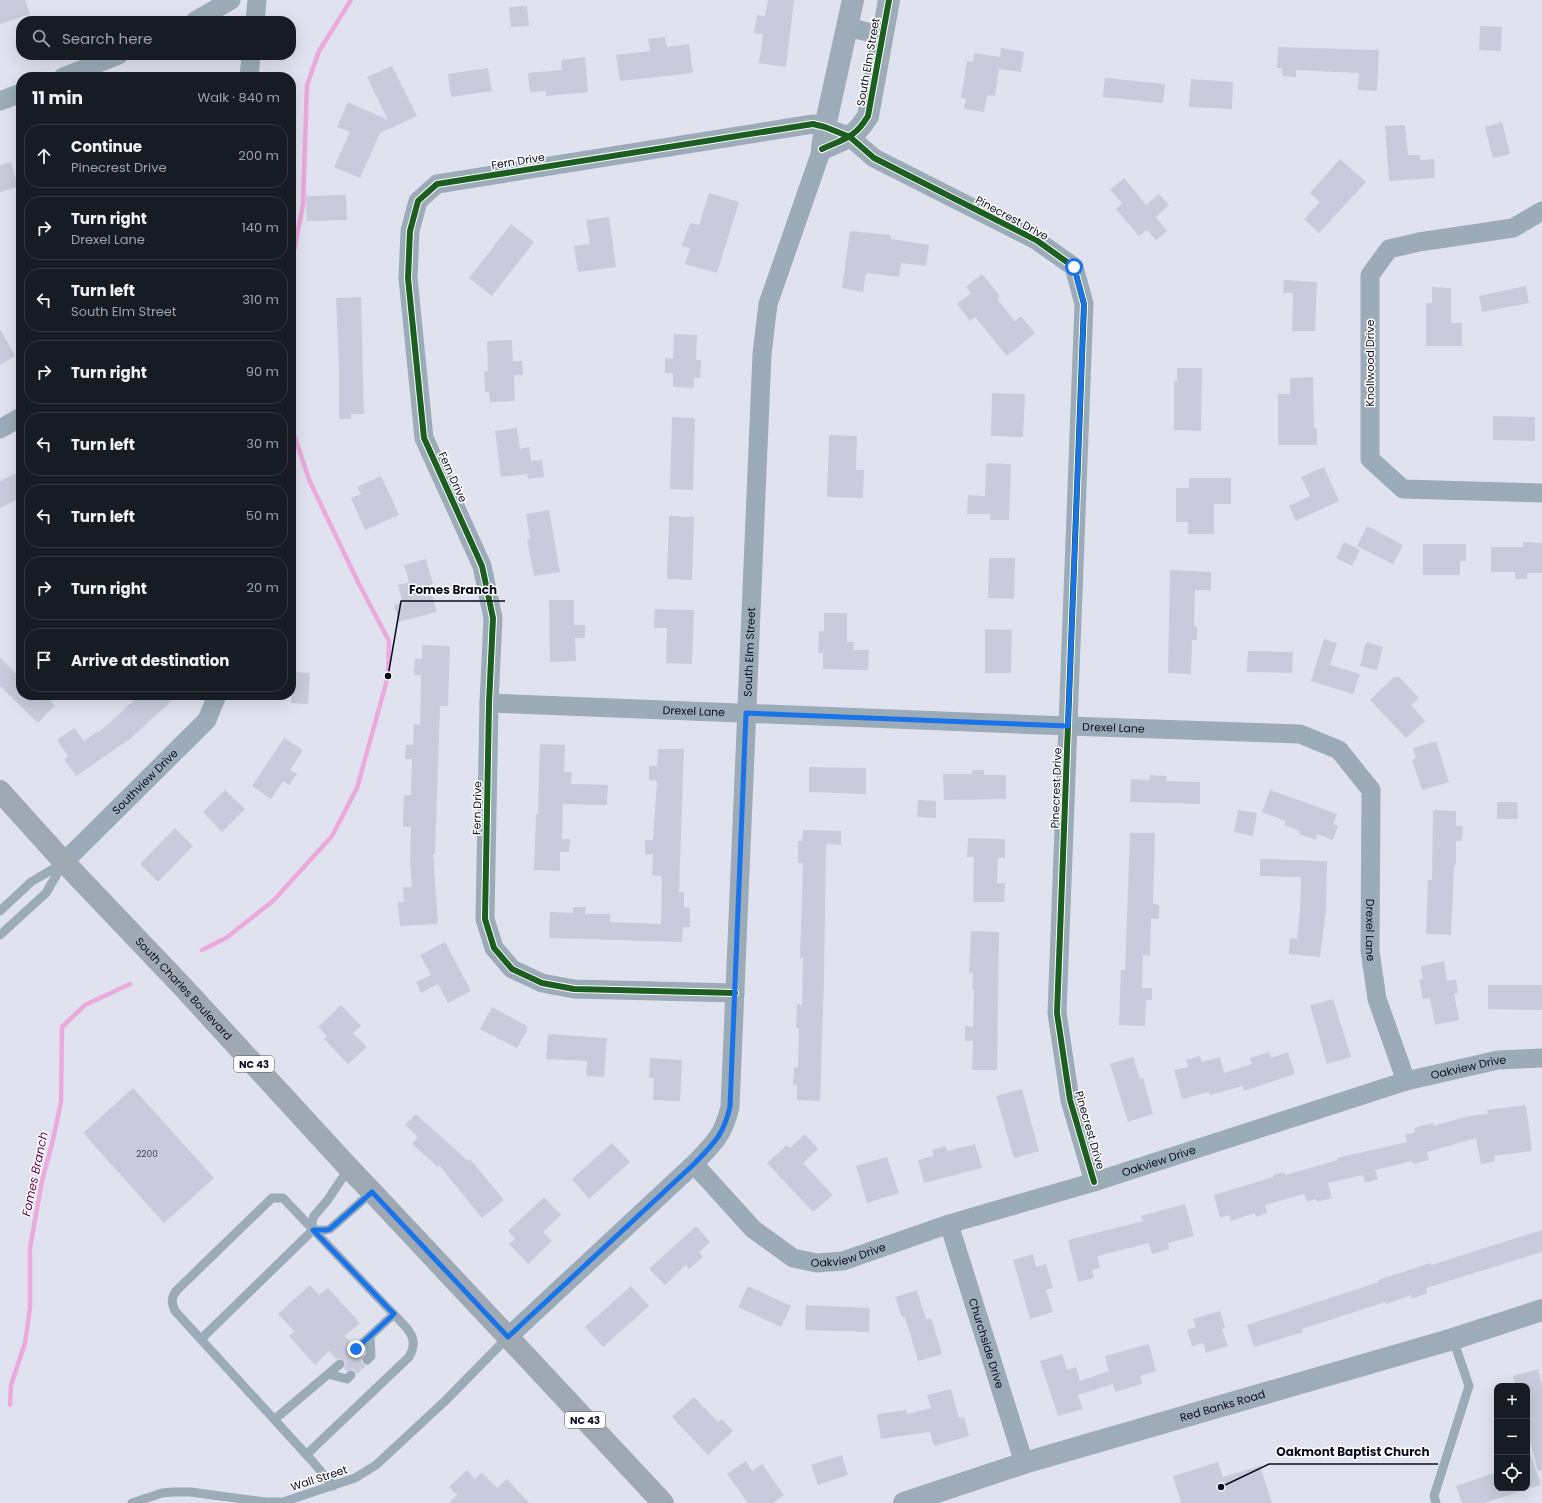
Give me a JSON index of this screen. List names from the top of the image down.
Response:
{
  "streets": {
    "main road": ["South Charles Boulevard", "NC 43"],
    "street": [
      "South Elm Street",
      "Fern Drive",
      "Pinecrest Drive",
      "Knollwood Drive",
      "Drexel Lane",
      "Southview Drive",
      "Oakview Drive",
      "Churchside Drive",
      "Red Banks Road"
    ],
    "lane": ["Wall Street"]
  },
  "crossings": [
    ["South Elm Street", "Fern Drive"],
    ["South Elm Street", "Pinecrest Drive"],
    ["South Elm Street", "Drexel Lane"],
    ["South Elm Street", "South Charles Boulevard"],
    ["South Elm Street", "Oakview Drive"],
    ["South Elm Street", "Wall Street"],
    ["Fern Drive", "Pinecrest Drive"],
    ["Fern Drive", "Drexel Lane"],
    ["Pinecrest Drive", "Drexel Lane"],
    ["Pinecrest Drive", "Oakview Drive"],
    ["Drexel Lane", "Oakview Drive"],
    ["Southview Drive", "South Charles Boulevard"],
    ["South Charles Boulevard", "Wall Street"],
    ["Oakview Drive", "Churchside Drive"],
    ["Churchside Drive", "Red Banks Road"]
  ],
  "water": ["Fomes Branch"],
  "places": ["Fomes Branch", "Oakmont Baptist Church"],
  "house_numbers": ["2200"],
  "page": {
    "search": "Search here",
    "heading": ["11 min", "Walk · 840 m"],
    "list": [
      ["Continue", "Pinecrest Drive", "200 m"],
      ["Turn right", "Drexel Lane", "140 m"],
      ["Turn left", "South Elm Street", "310 m"],
      ["Turn right", "90 m"],
      ["Turn left", "30 m"],
      ["Turn left", "50 m"],
      ["Turn right", "20 m"],
      "Arrive at destination"
    ],
    "map_buttons": ["+", "−"]
  }
}
